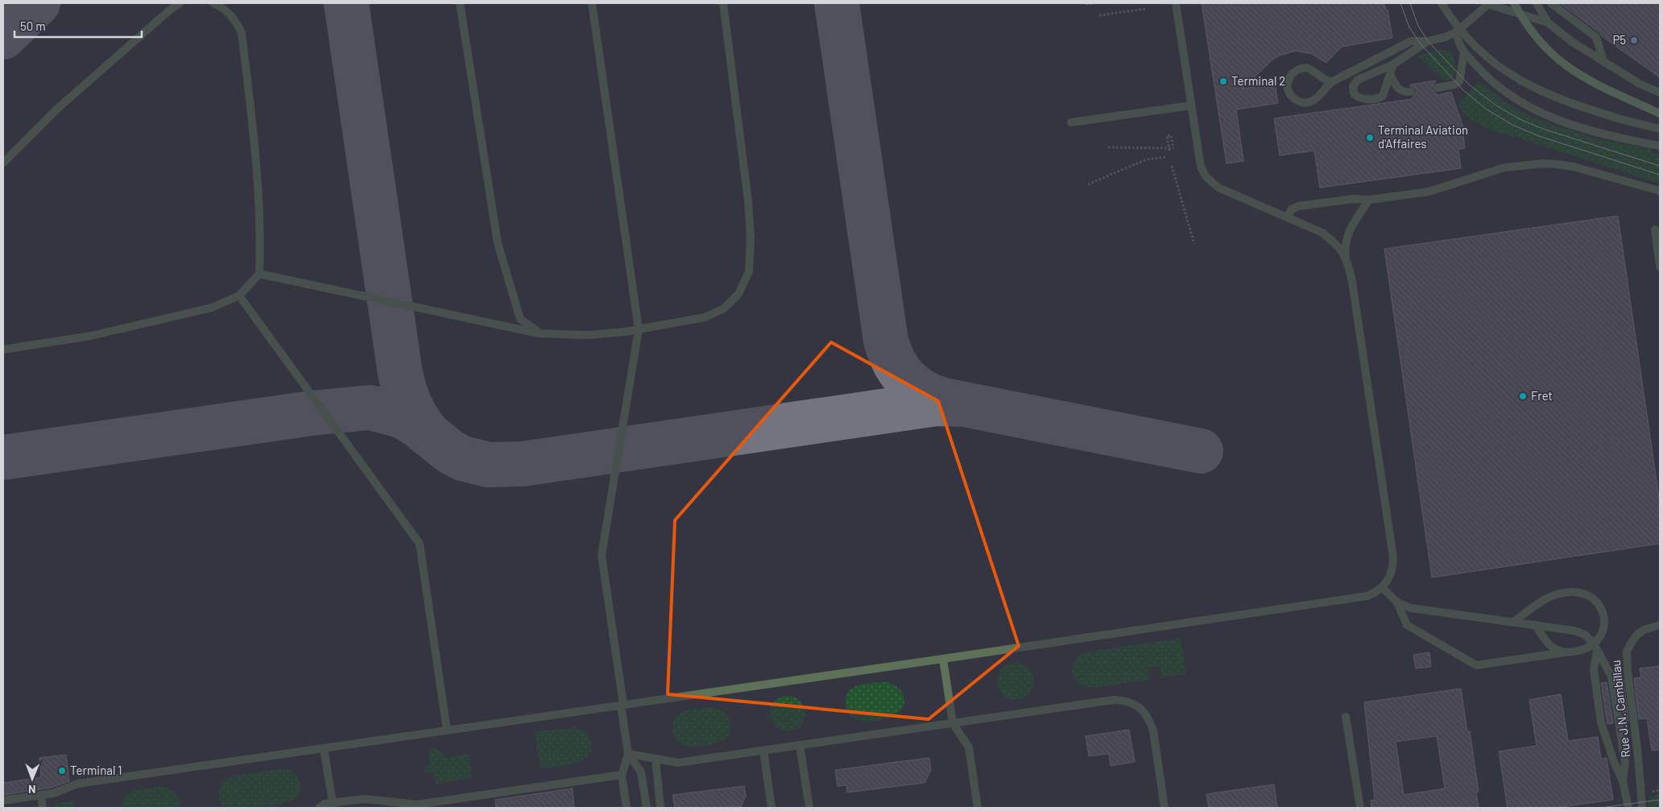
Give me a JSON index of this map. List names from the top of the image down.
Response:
{
  "streets": {
    "lane": ["Rue J.N. Cambillau"]
  },
  "places": [
    "P5",
    "Terminal 2",
    "Terminal Aviation d'Affaires",
    "Fret",
    "Terminal 1"
  ],
  "scale_bar": "50 m",
  "north": "bottom"
}
